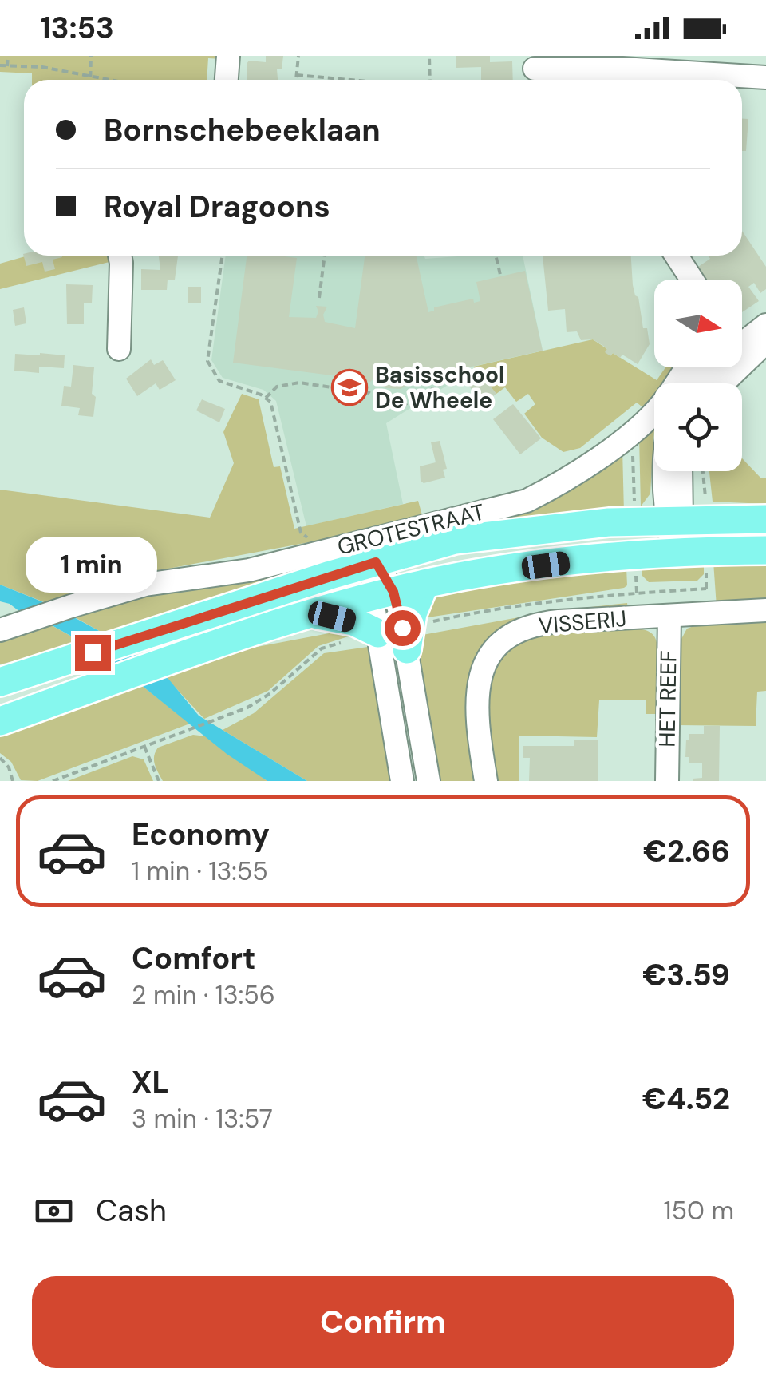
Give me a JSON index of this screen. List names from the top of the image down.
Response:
{
  "streets": {
    "street": ["GROTESTRAAT", "VISSERIJ", "HET REEF"]
  },
  "crossings": [
    ["VISSERIJ", "HET REEF"]
  ],
  "places": {
    "school or university": ["Basisschool De Wheele"]
  },
  "north": "right",
  "page": {
    "status": "13:53",
    "banner": ["Bornschebeeklaan", "Royal Dragoons"],
    "bubble": "1 min",
    "list": [
      {
        "name": "Economy",
        "note": "1 min · 13:55",
        "value": "€2.66"
      },
      {
        "name": "Comfort",
        "note": "2 min · 13:56",
        "value": "€3.59"
      },
      {
        "name": "XL",
        "note": "3 min · 13:57",
        "value": "€4.52"
      }
    ],
    "pay": ["Cash", "150 m"],
    "buttons": "Confirm"
  }
}
